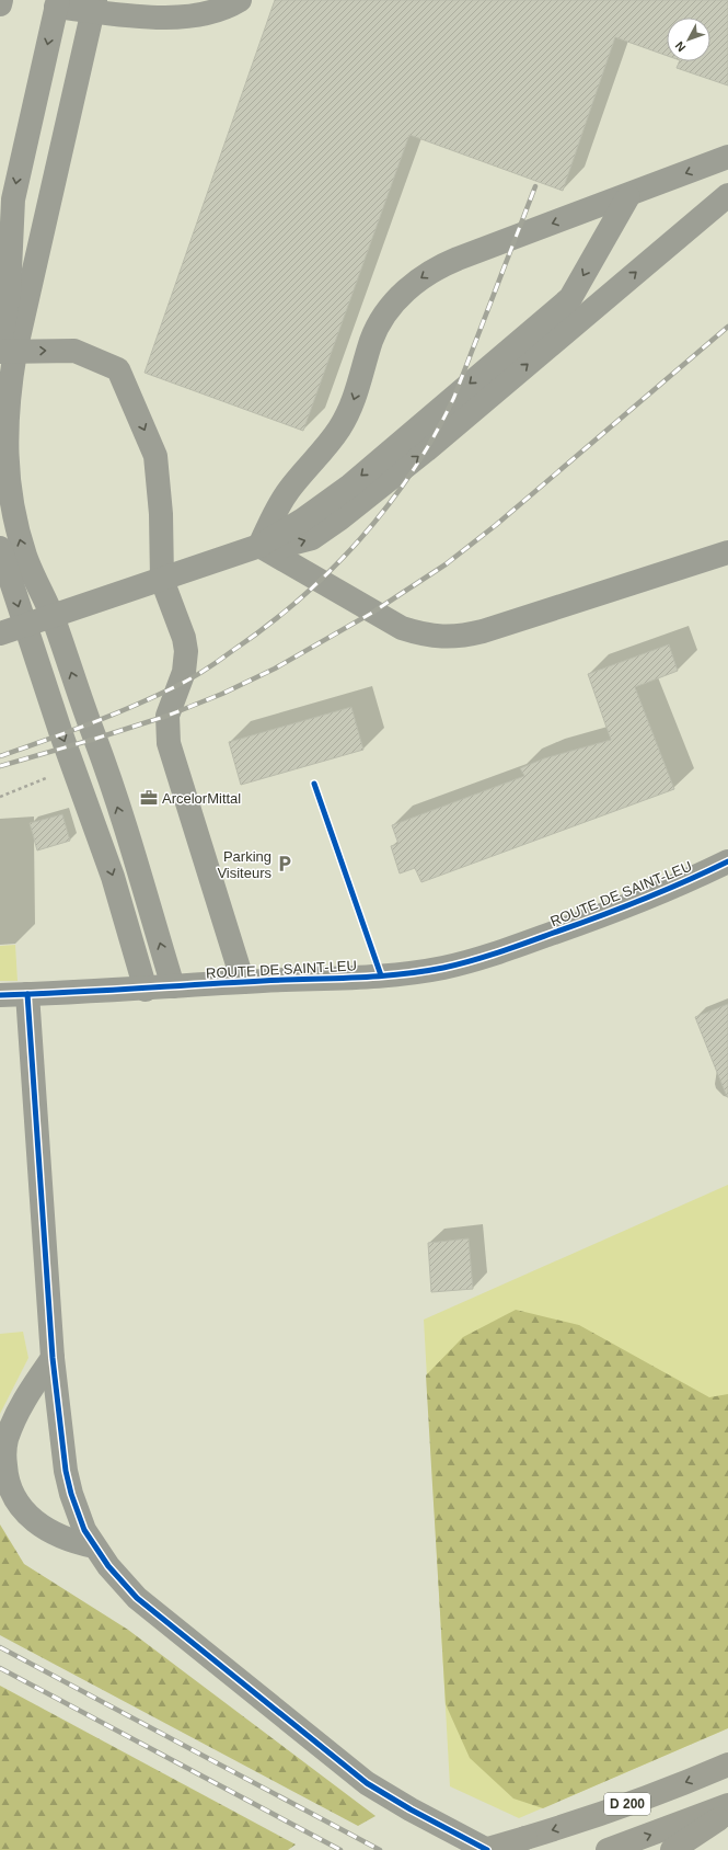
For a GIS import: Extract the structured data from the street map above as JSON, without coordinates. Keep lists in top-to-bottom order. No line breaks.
{"streets":{"main road":["D 200"],"street":["ROUTE DE SAINT-LEU"]},"places":{"office":["ArcelorMittal"],"parking":["Parking Visiteurs"]},"north":"bottom left"}
